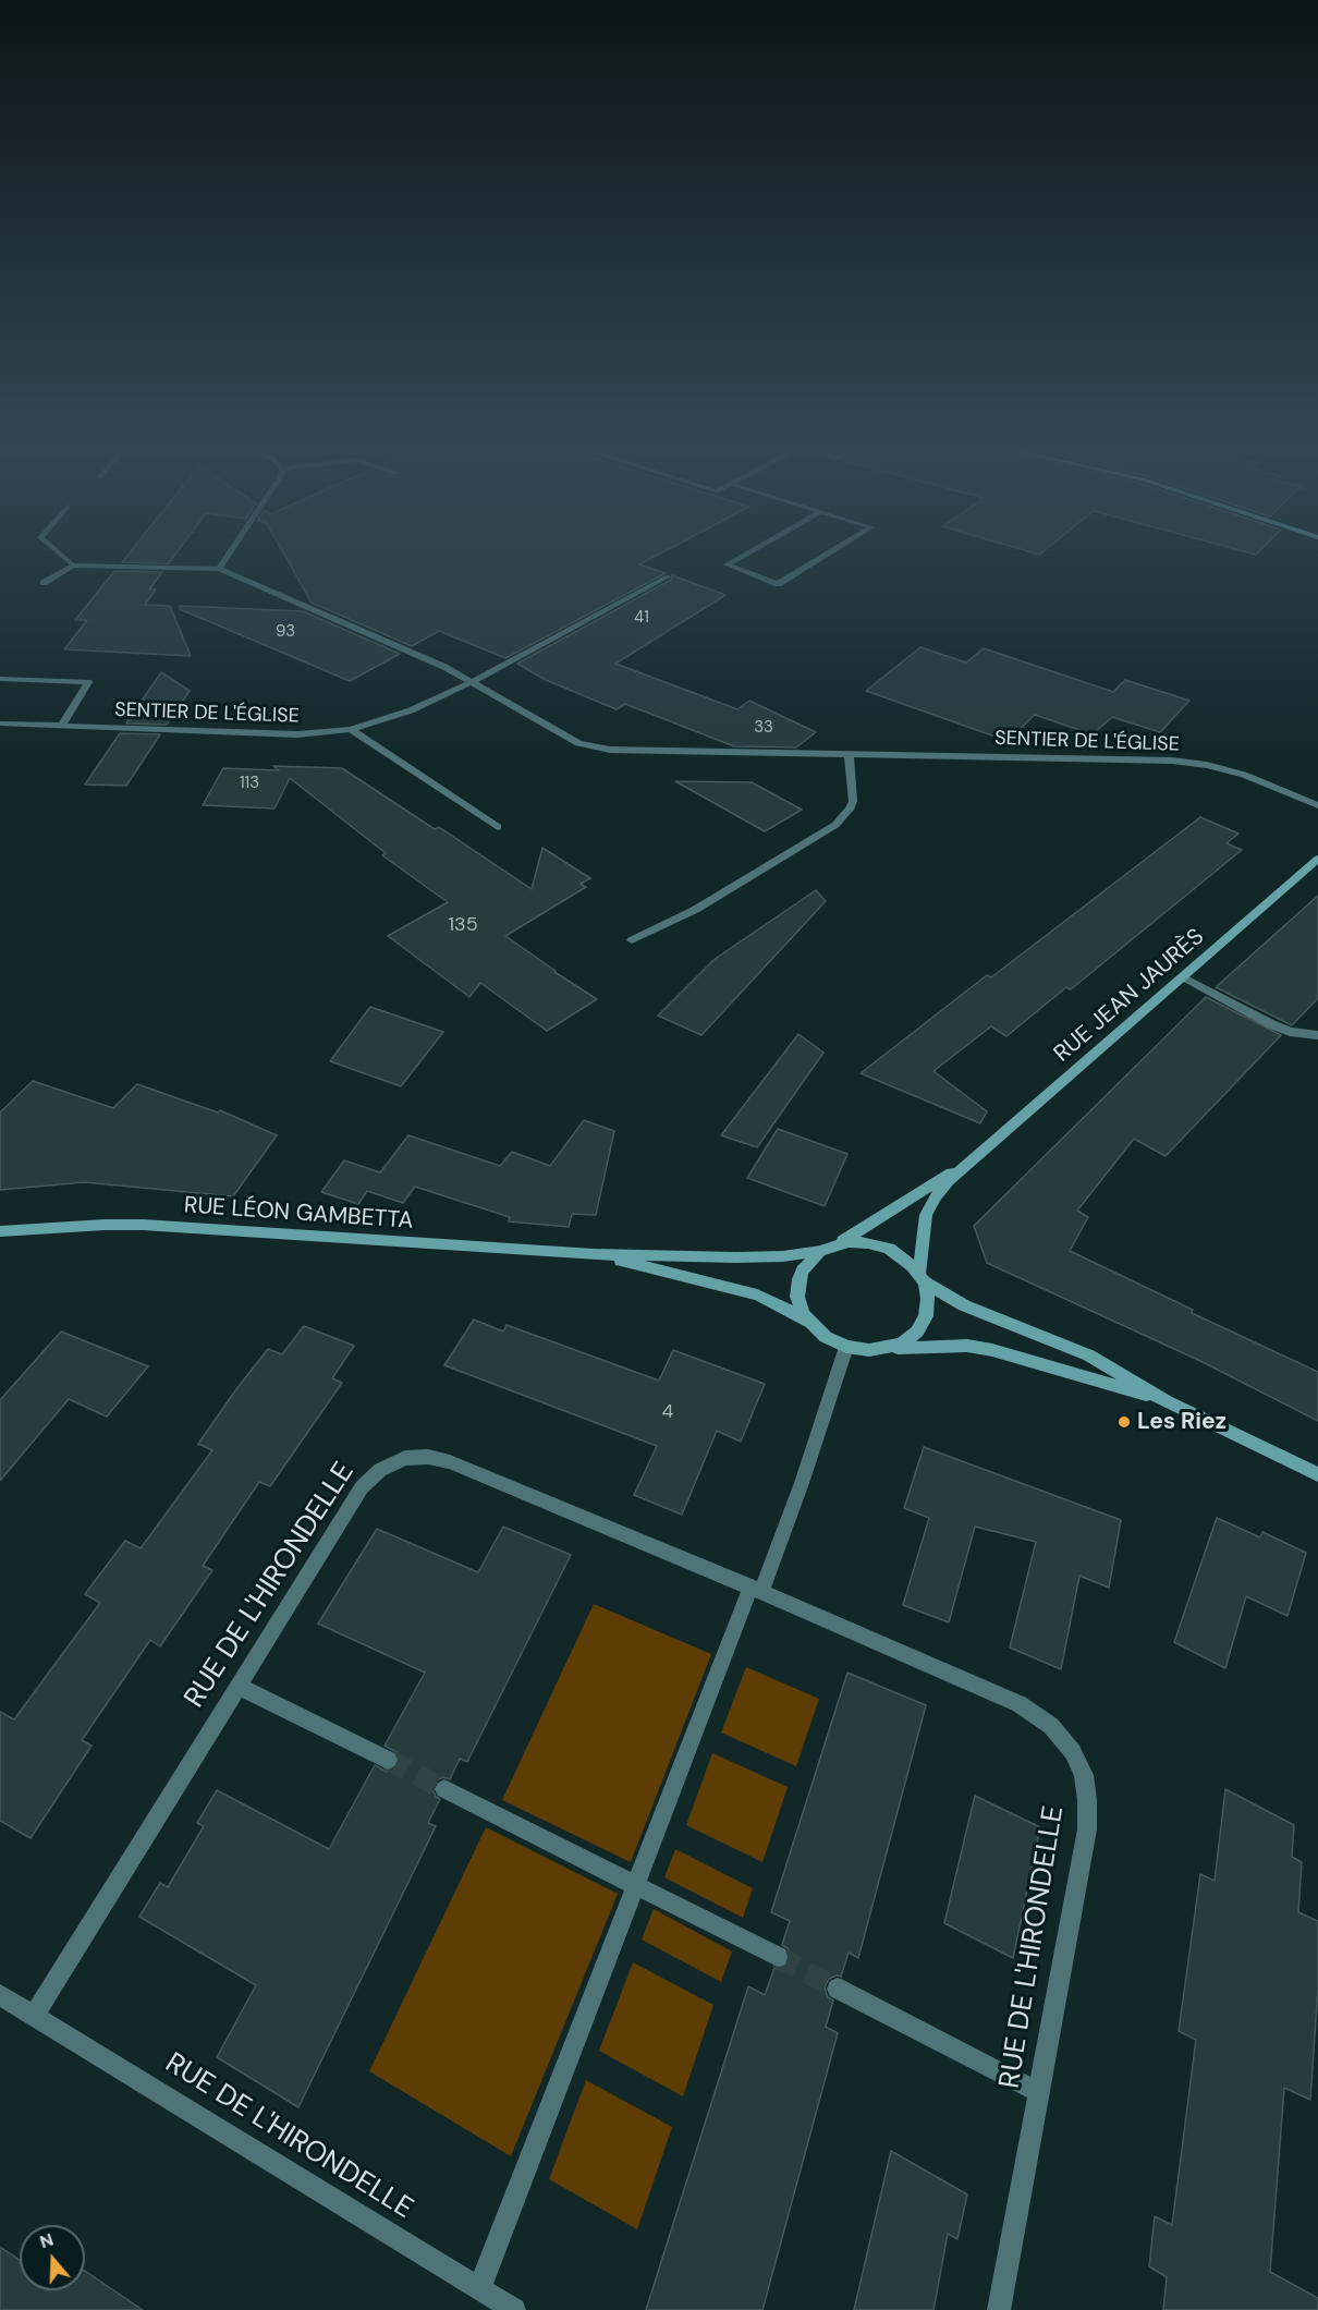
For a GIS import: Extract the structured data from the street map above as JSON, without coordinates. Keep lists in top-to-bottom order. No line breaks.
{"streets":{"street":["SENTIER DE L'ÉGLISE","RUE JEAN JAURÈS","RUE LÉON GAMBETTA","RUE DE L'HIRONDELLE"]},"crossings":[["RUE JEAN JAURÈS","RUE LÉON GAMBETTA"]],"places":["Les Riez"],"house_numbers":["41","93","33","113","135","4"],"north":"top"}
